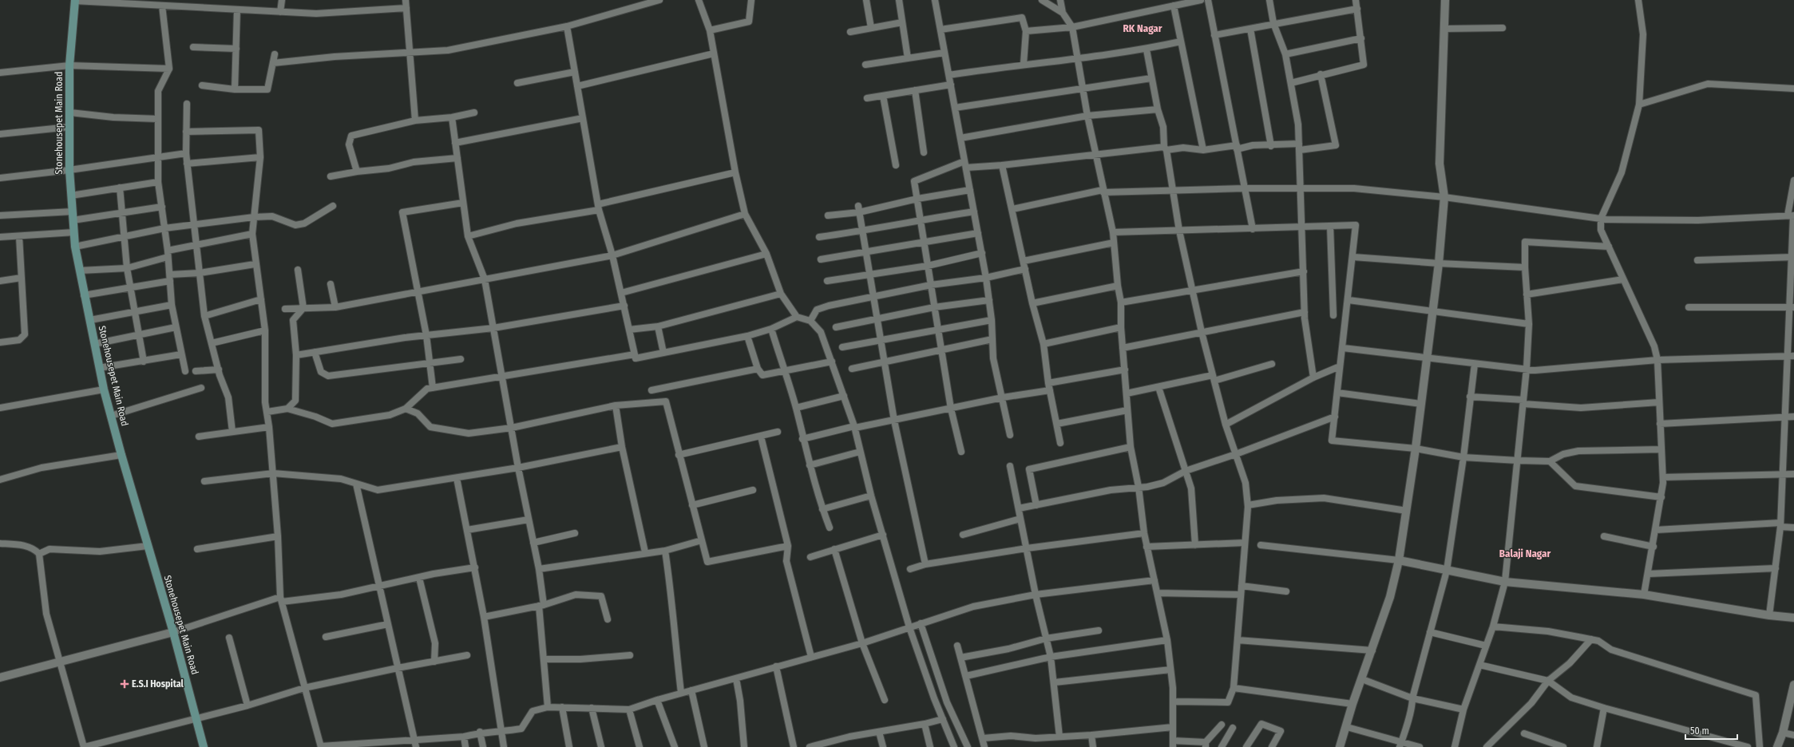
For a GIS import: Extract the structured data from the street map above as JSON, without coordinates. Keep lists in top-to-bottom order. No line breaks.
{"streets":{"main road":["Stonehousepet Main Road"]},"districts":["RK Nagar","Balaji Nagar"],"places":{"health":["E.S.I Hospital"]},"scale_bar":"50 m"}
